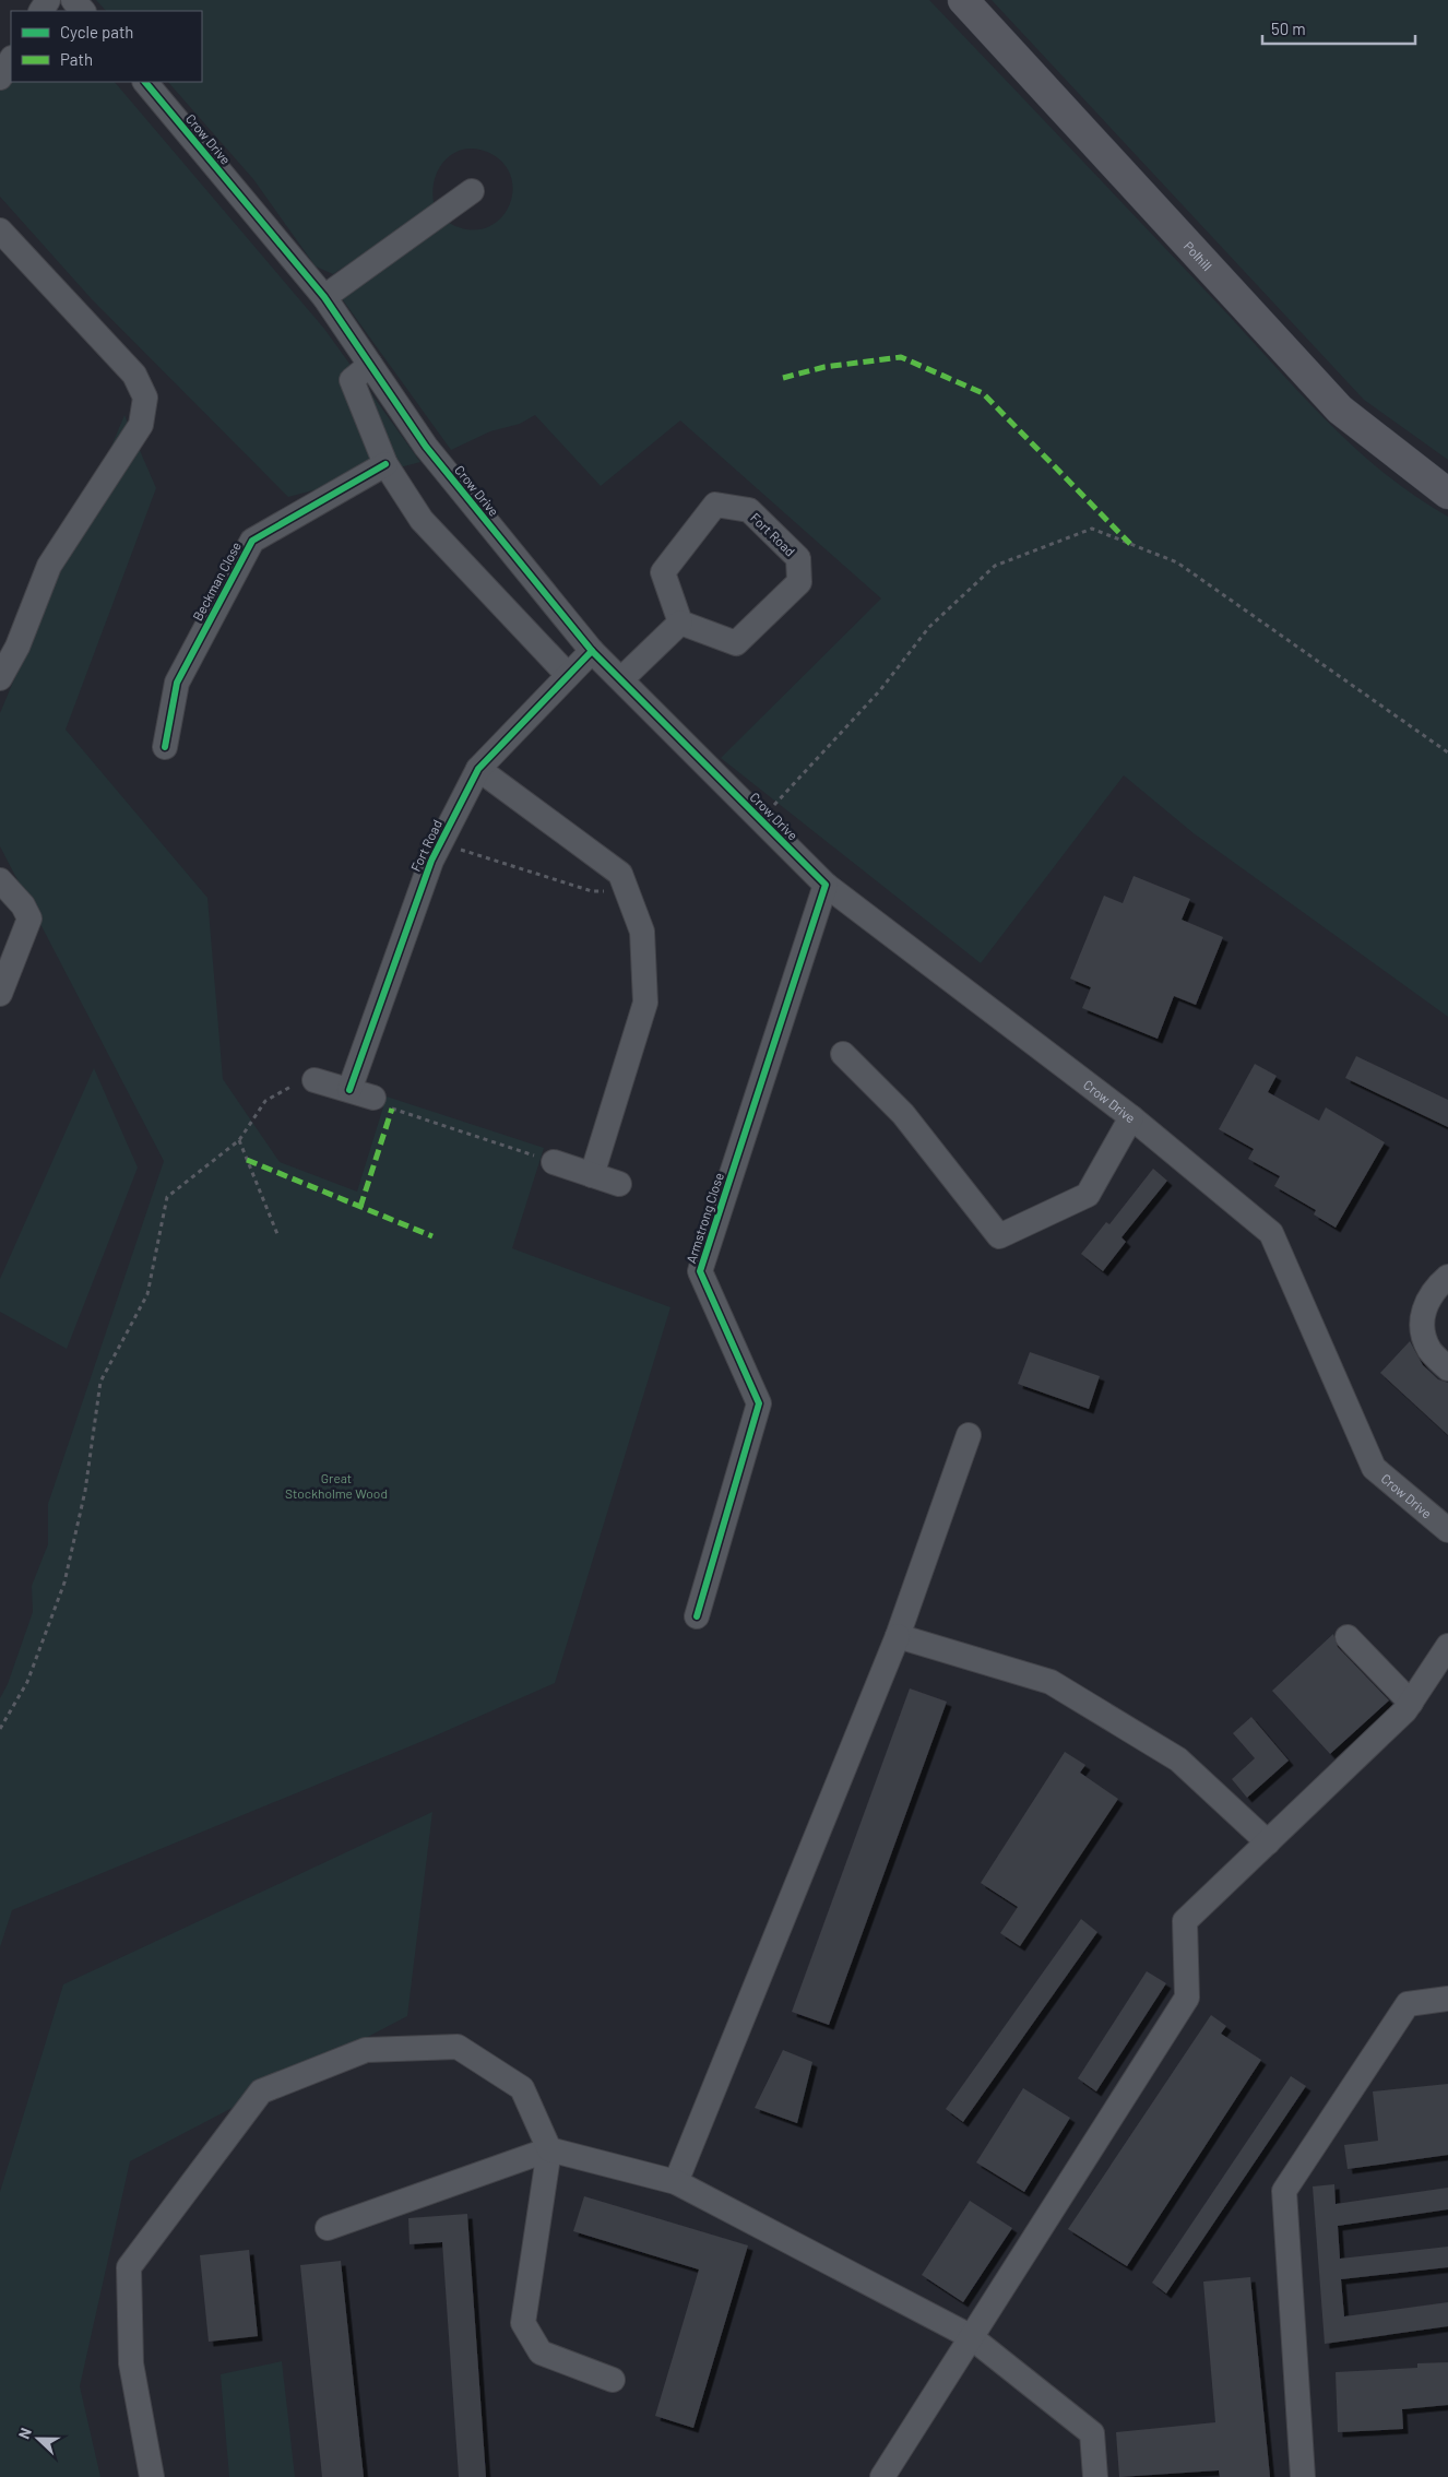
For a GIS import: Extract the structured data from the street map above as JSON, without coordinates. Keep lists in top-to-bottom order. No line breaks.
{"streets":{"main road":["Polhill"],"street":["Crow Drive","Fort Road","Beckman Close","Armstrong Close"]},"crossings":[["Crow Drive","Fort Road"],["Crow Drive","Armstrong Close"]],"parks":["Great Stockholme Wood"],"legend":["Cycle path","Path"],"scale_bar":"50 m","north":"left"}
